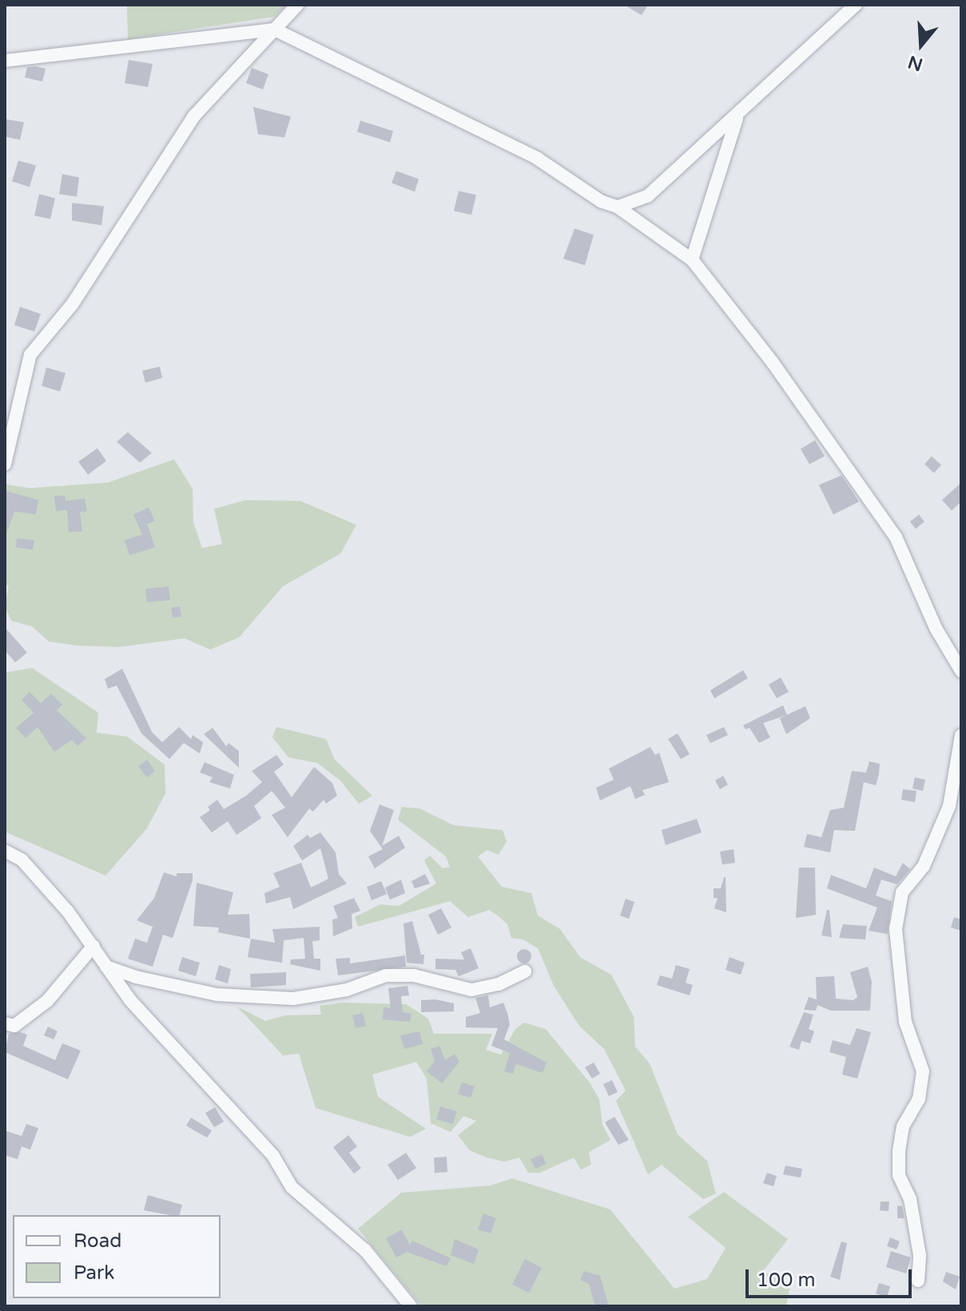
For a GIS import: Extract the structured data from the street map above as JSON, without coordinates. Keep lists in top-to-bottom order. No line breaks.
{"legend":["Road","Park"],"scale_bar":"100 m","north":"bottom"}
